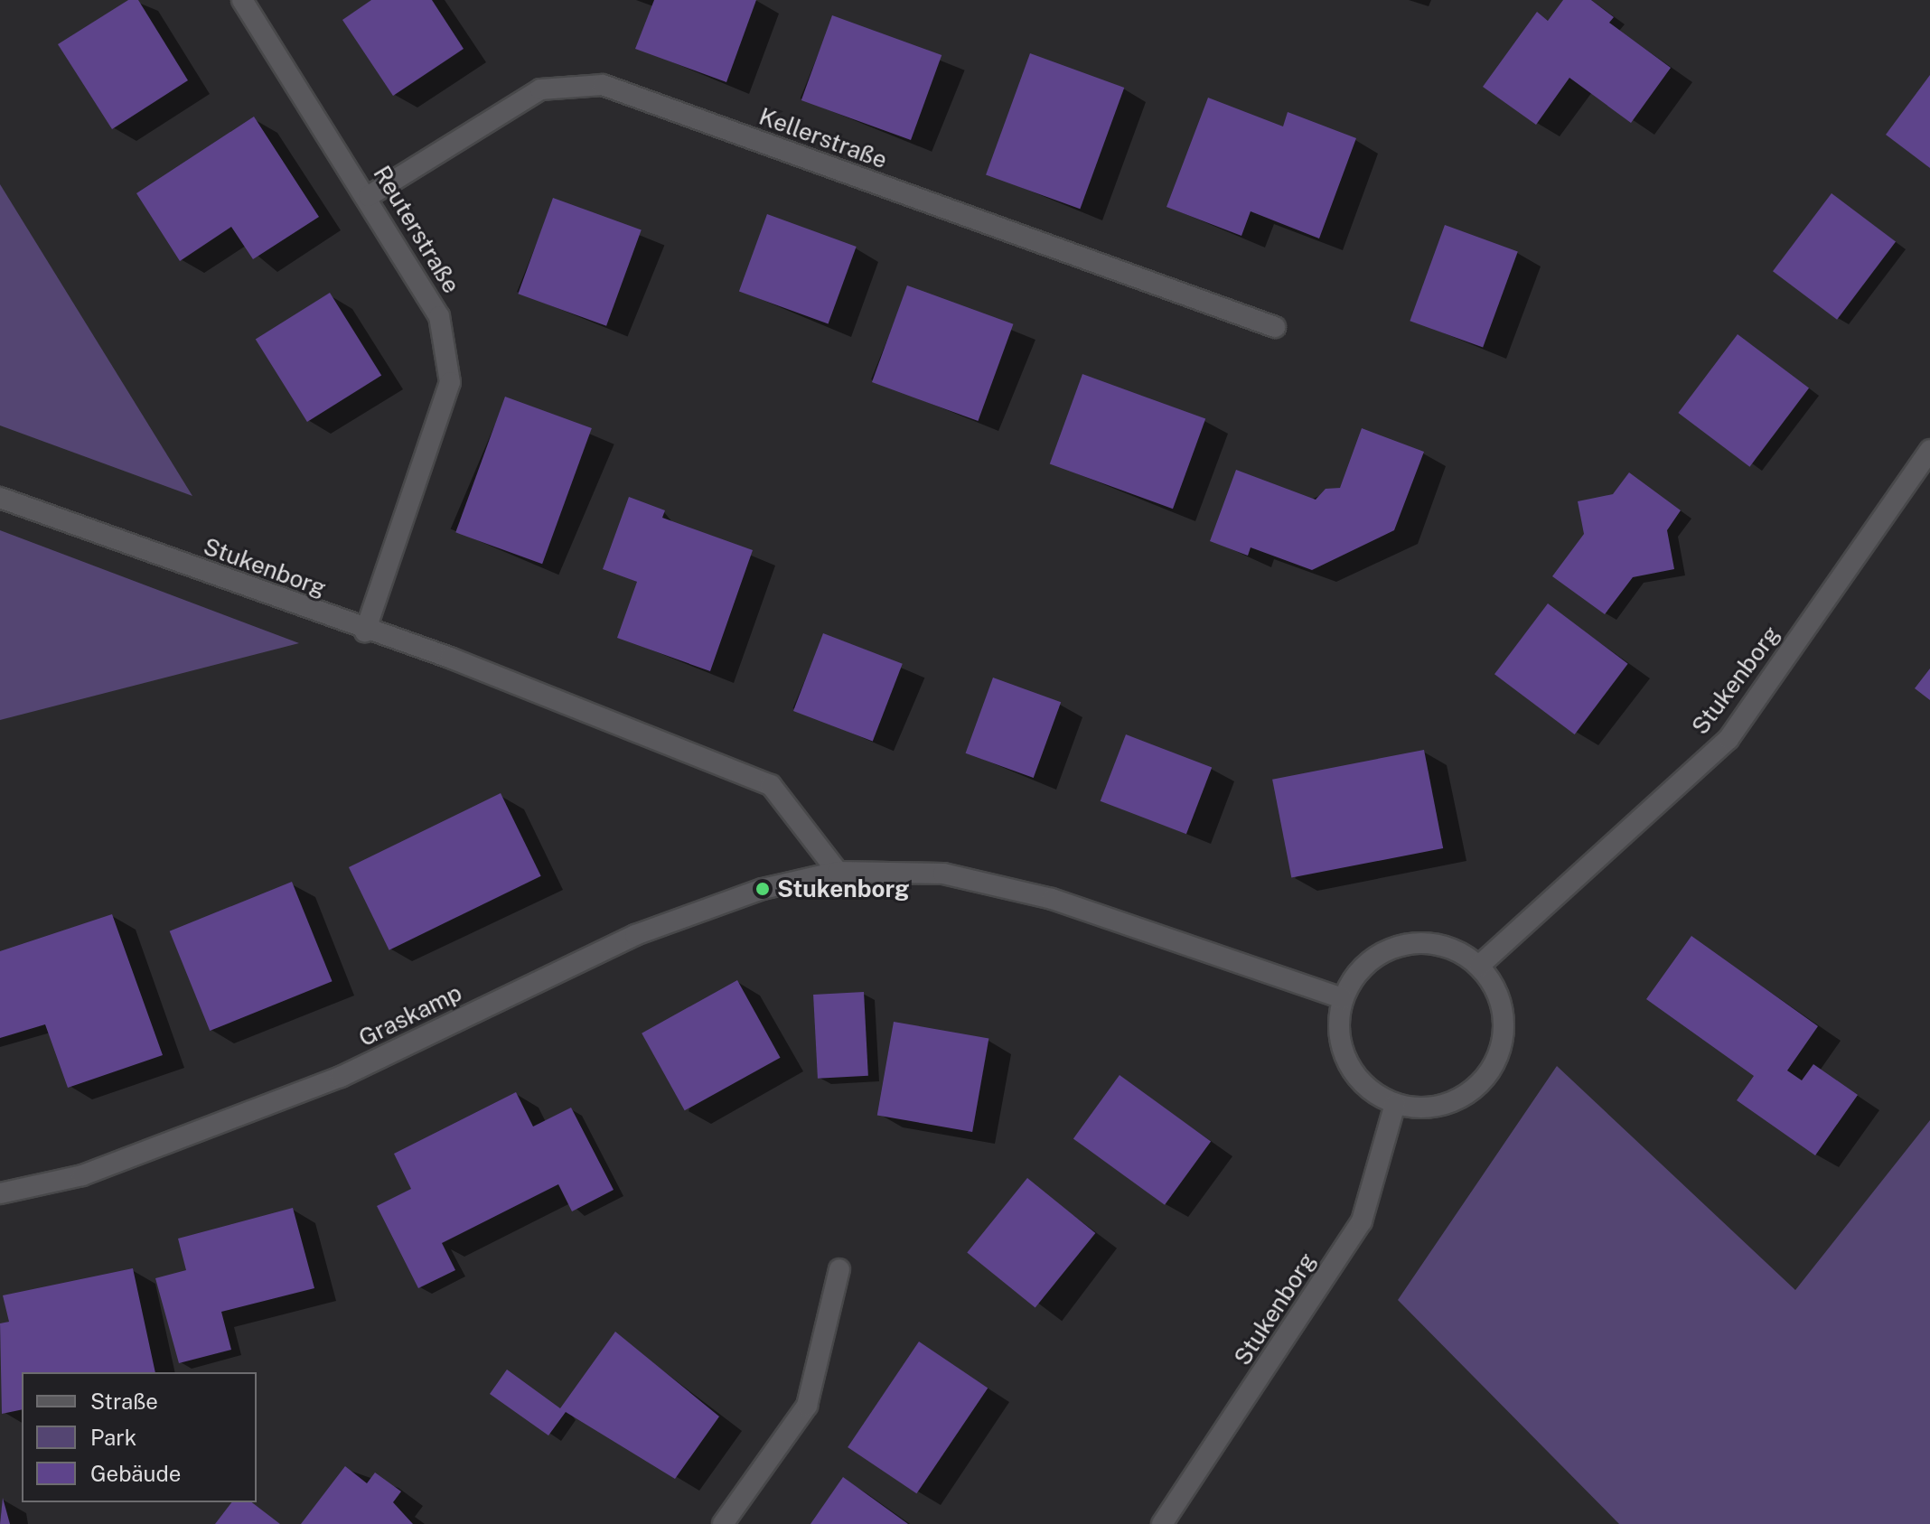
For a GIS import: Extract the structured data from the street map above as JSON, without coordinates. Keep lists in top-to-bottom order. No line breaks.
{"streets":{"street":["Kellerstraße","Reuterstraße","Stukenborg","Graskamp"]},"crossings":[["Kellerstraße","Reuterstraße"],["Reuterstraße","Stukenborg"],["Stukenborg","Graskamp"]],"places":["Stukenborg"],"legend":["Straße","Park","Gebäude"]}
